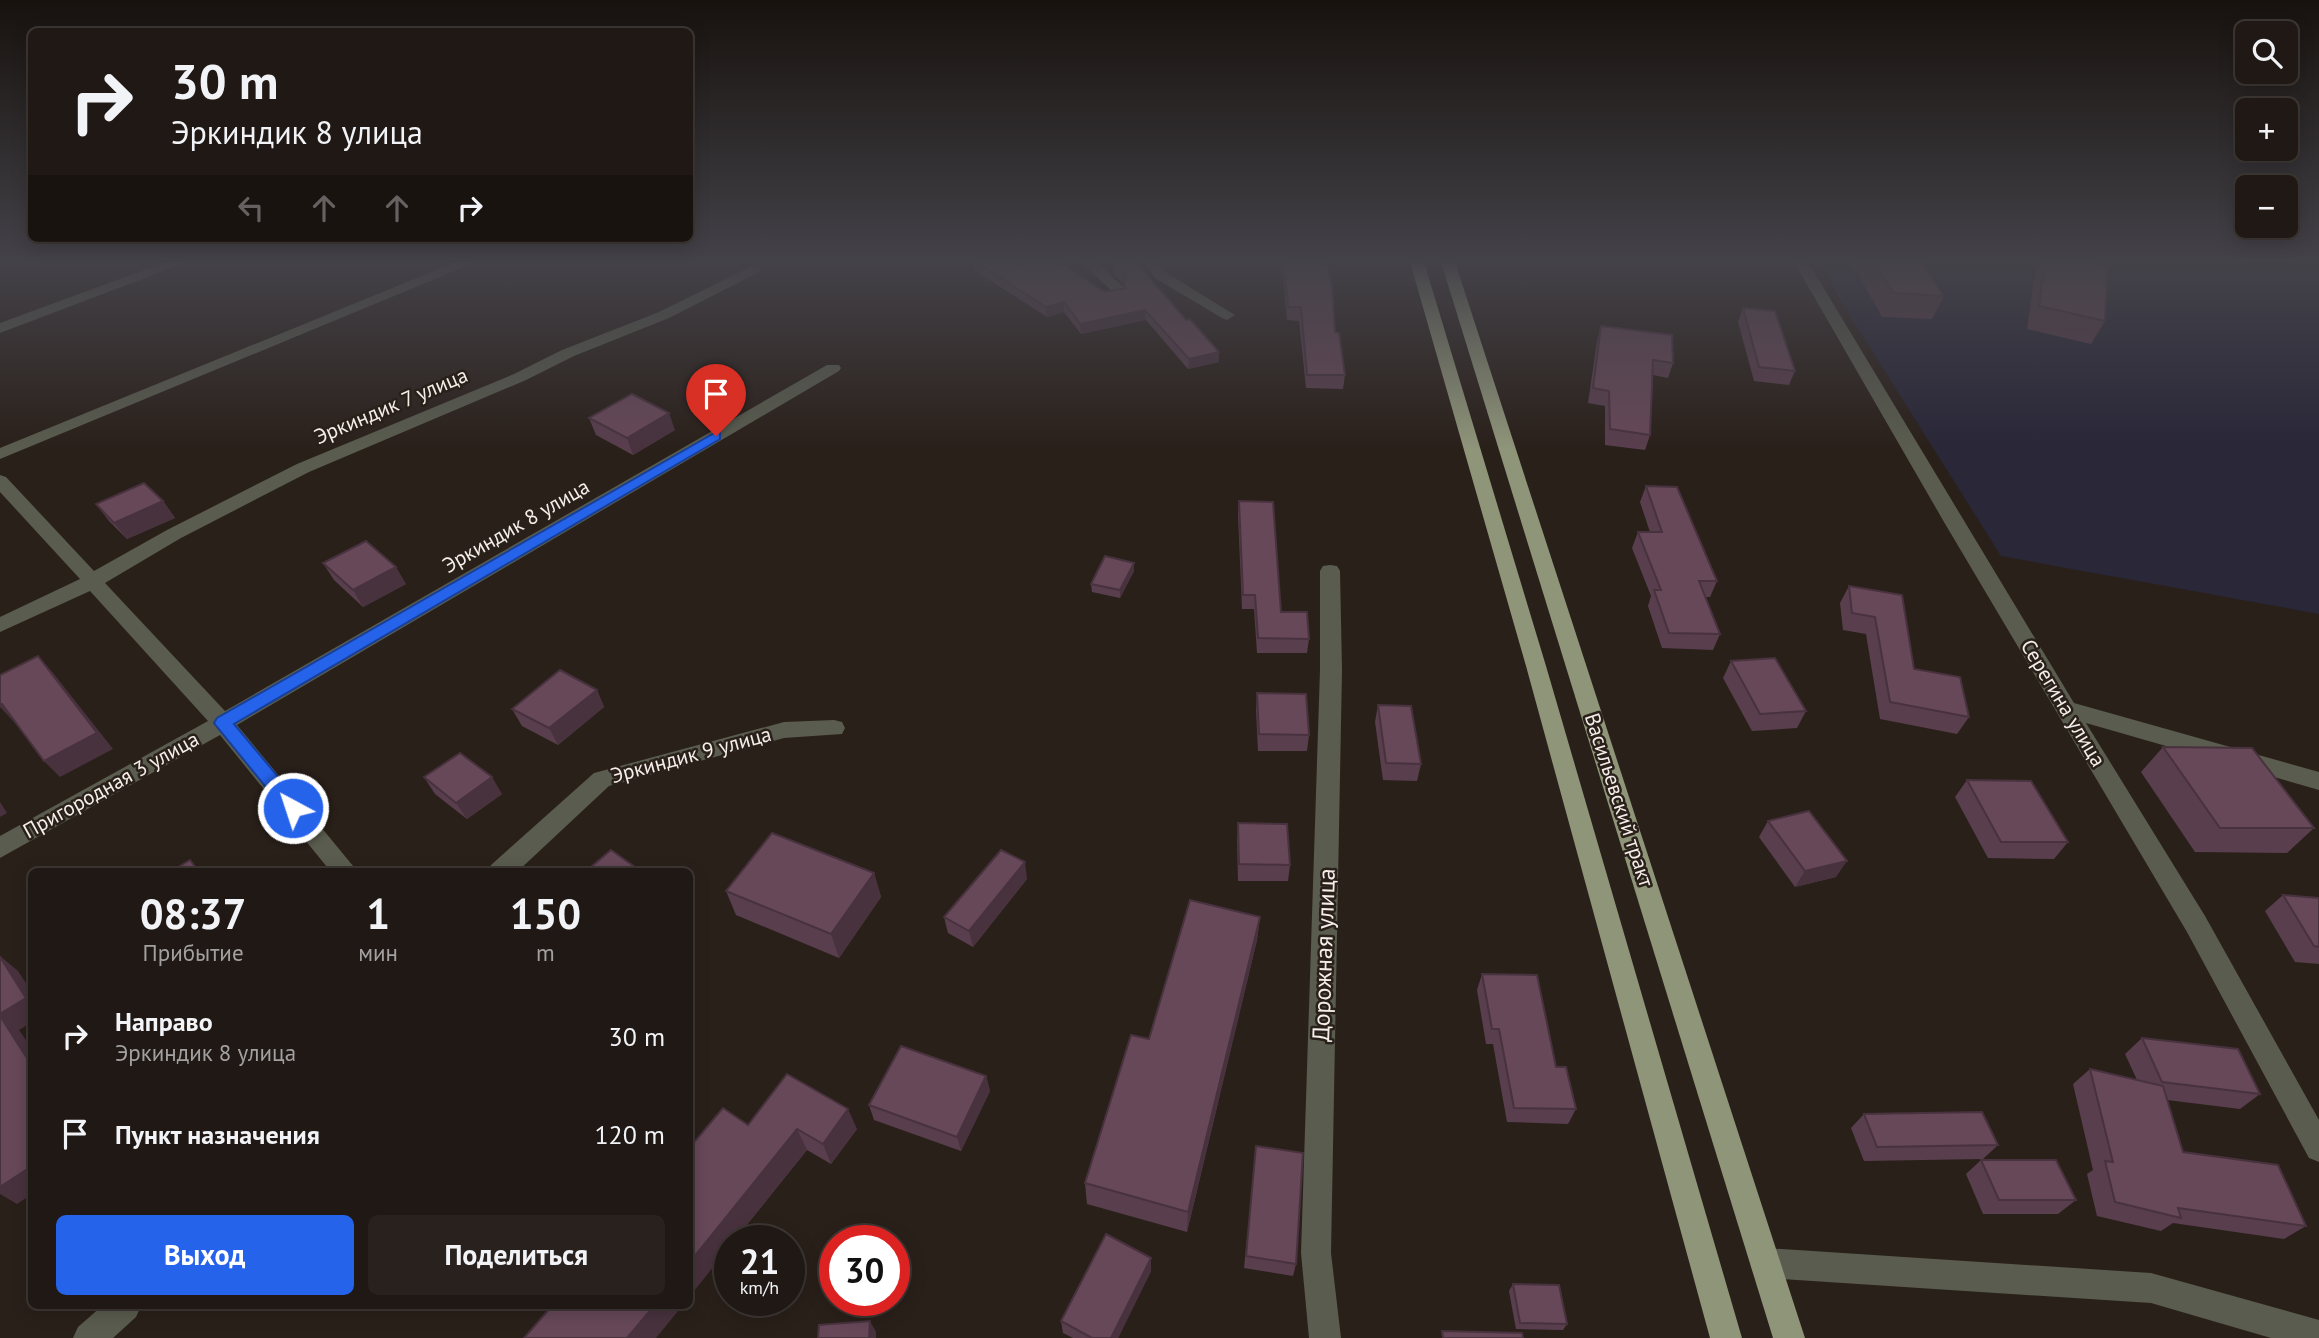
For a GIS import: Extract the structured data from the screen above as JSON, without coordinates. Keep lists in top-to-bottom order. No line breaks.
{"streets":{"main road":["Васильевский тракт"],"street":["Эркиндик 7 улица","Эркиндик 8 улица","Серегина улица","Эркиндик 9 улица","Пригородная 3 улица","Дорожная улица"]},"crossings":[["Эркиндик 8 улица","Пригородная 3 улица"]],"page":{"map_buttons":["+","−"],"turn":["30 m","Эркиндик 8 улица"],"eta":["08:37","Прибытие","1","мин","150","m"],"list":[{"name":"Направо","note":"Эркиндик 8 улица","value":"30 m"},{"name":"Пункт назначения","value":"120 m"}],"buttons":["Выход","Поделиться"],"speed":"21 km/h","limit":"30"}}
